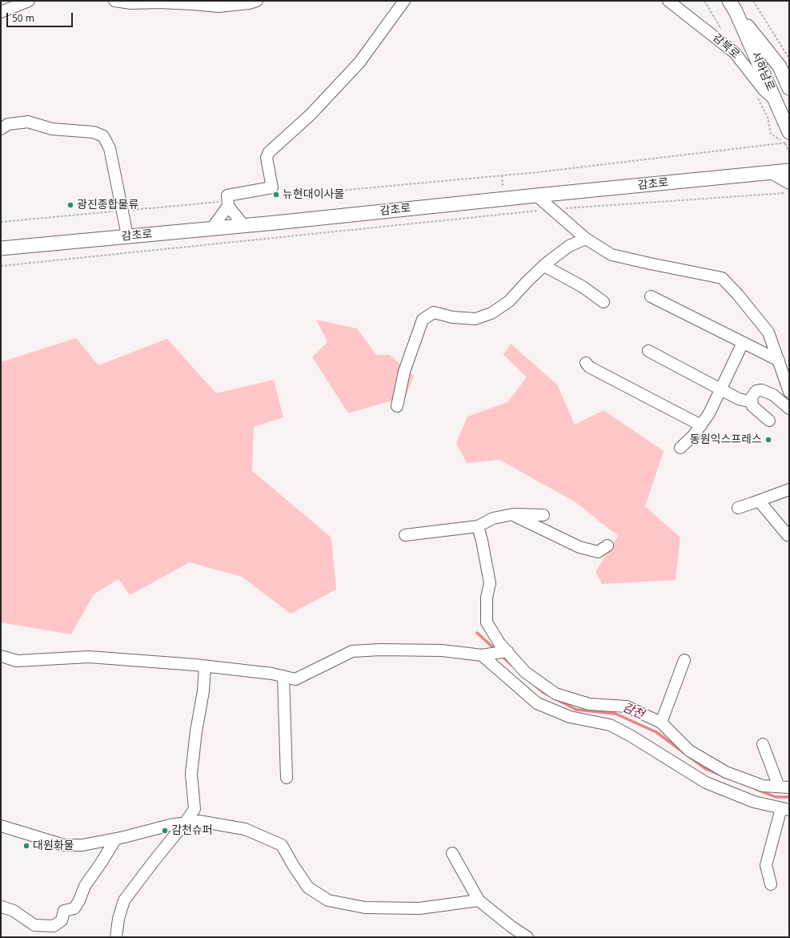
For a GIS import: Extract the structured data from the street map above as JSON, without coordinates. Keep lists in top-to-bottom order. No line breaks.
{"streets":{"main road":["서하남로","감초로"],"street":["감북로"]},"crossings":[["감북로","서하남로"]],"water":["감천"],"places":["뉴현대이사몰","광진종합물류","동원익스프레스","감천슈퍼","대원화물"],"scale_bar":"50 m"}
